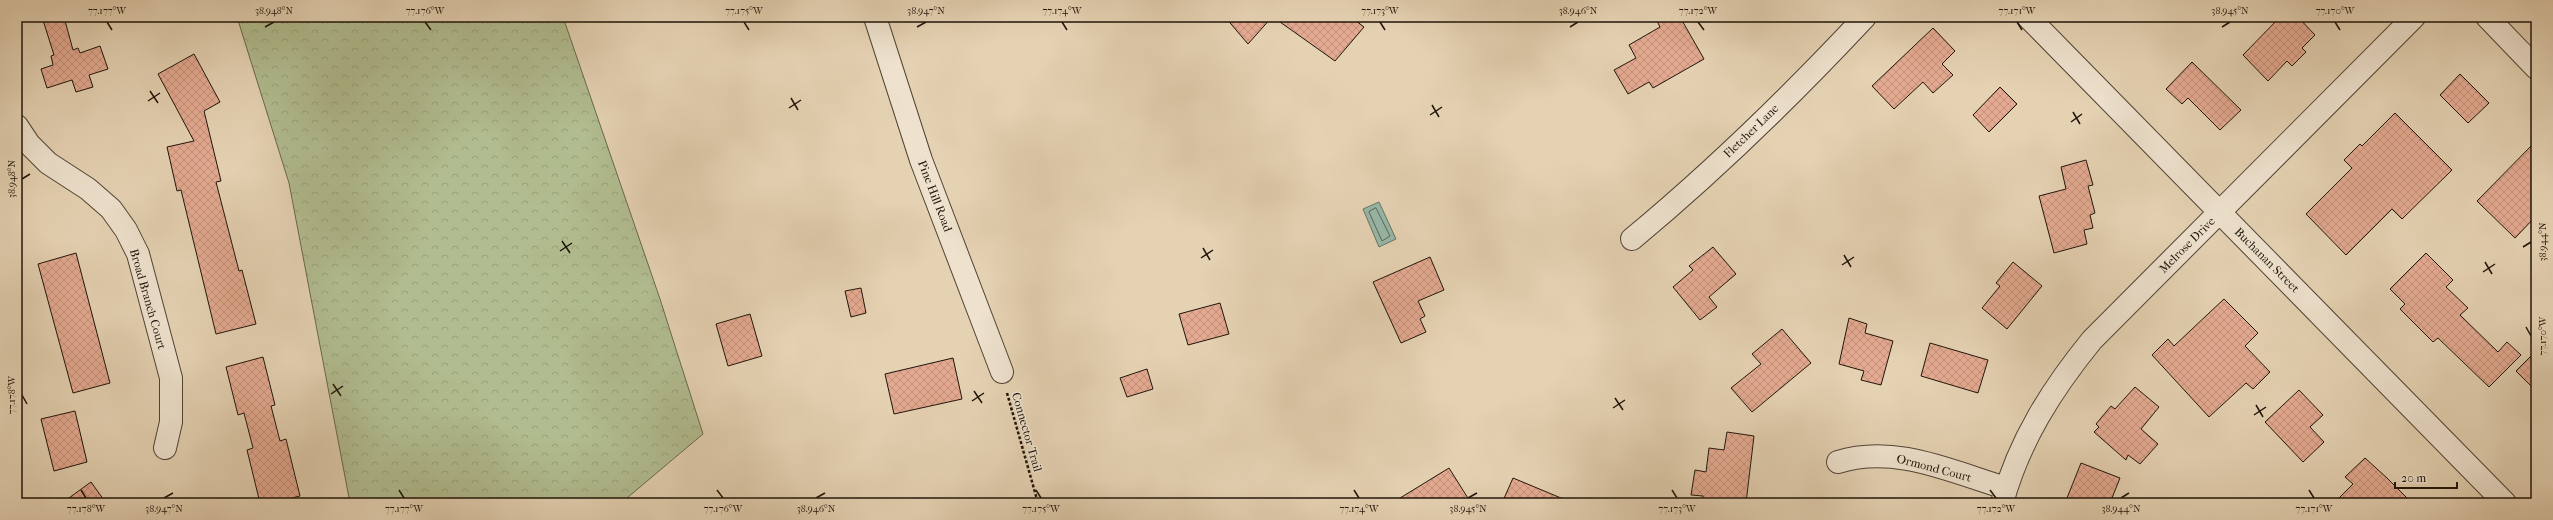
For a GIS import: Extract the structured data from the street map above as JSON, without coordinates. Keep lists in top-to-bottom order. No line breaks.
{"streets":{"street":["Fletcher Lane","Pine Hill Road","Melrose Drive","Buchanan Street","Broad Branch Court","Ormond Court"],"path":["Connector Trail"]},"crossings":[["Pine Hill Road","Connector Trail"],["Melrose Drive","Buchanan Street"],["Melrose Drive","Ormond Court"]],"scale_bar":"20 m","coordinates":["77.177°W","38.948°N","77.176°W","77.175°W","38.947°N","77.174°W","77.173°W","38.946°N","77.172°W","77.171°W","38.945°N","77.170°W","38.944°N","77.178°W"]}
